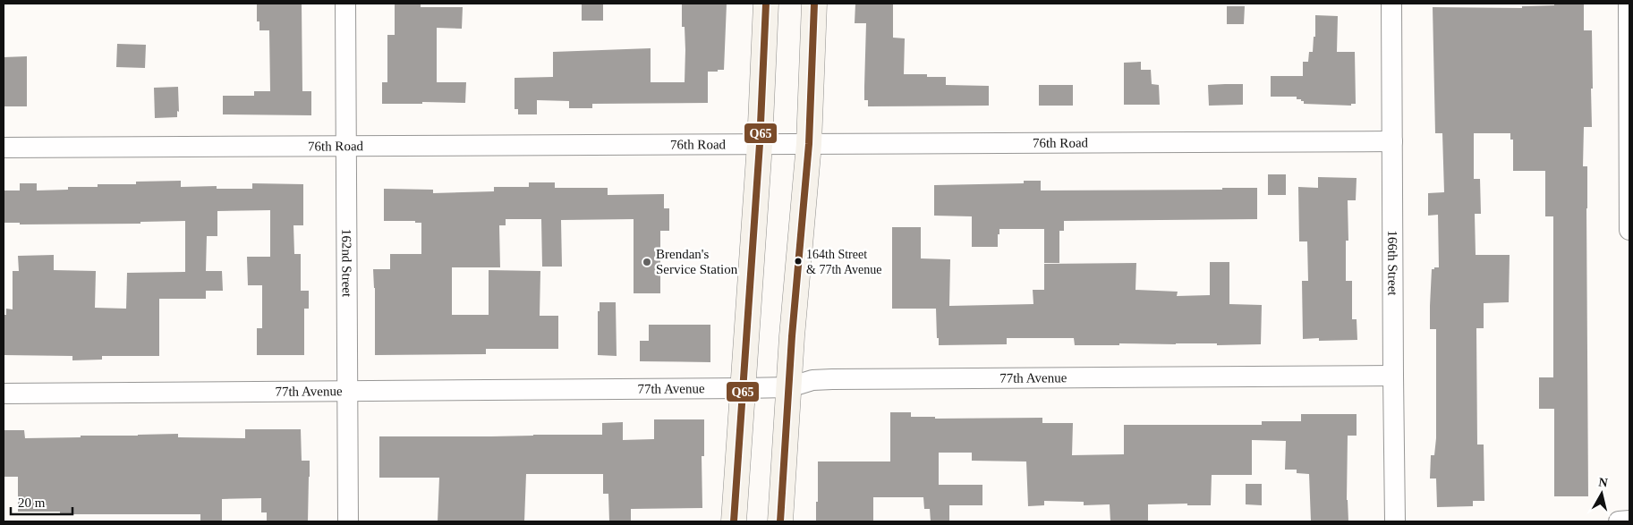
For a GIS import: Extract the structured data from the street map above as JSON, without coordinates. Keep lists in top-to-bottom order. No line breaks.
{"streets":{"street":["76th Road","162nd Street","166th Street","77th Avenue"]},"crossings":[["76th Road","162nd Street"],["76th Road","166th Street"],["162nd Street","77th Avenue"],["166th Street","77th Avenue"]],"places":["164th Street & 77th Avenue","Brendan's Service Station"],"lines":["transit line Q65"],"scale_bar":"20 m","north":"top"}
